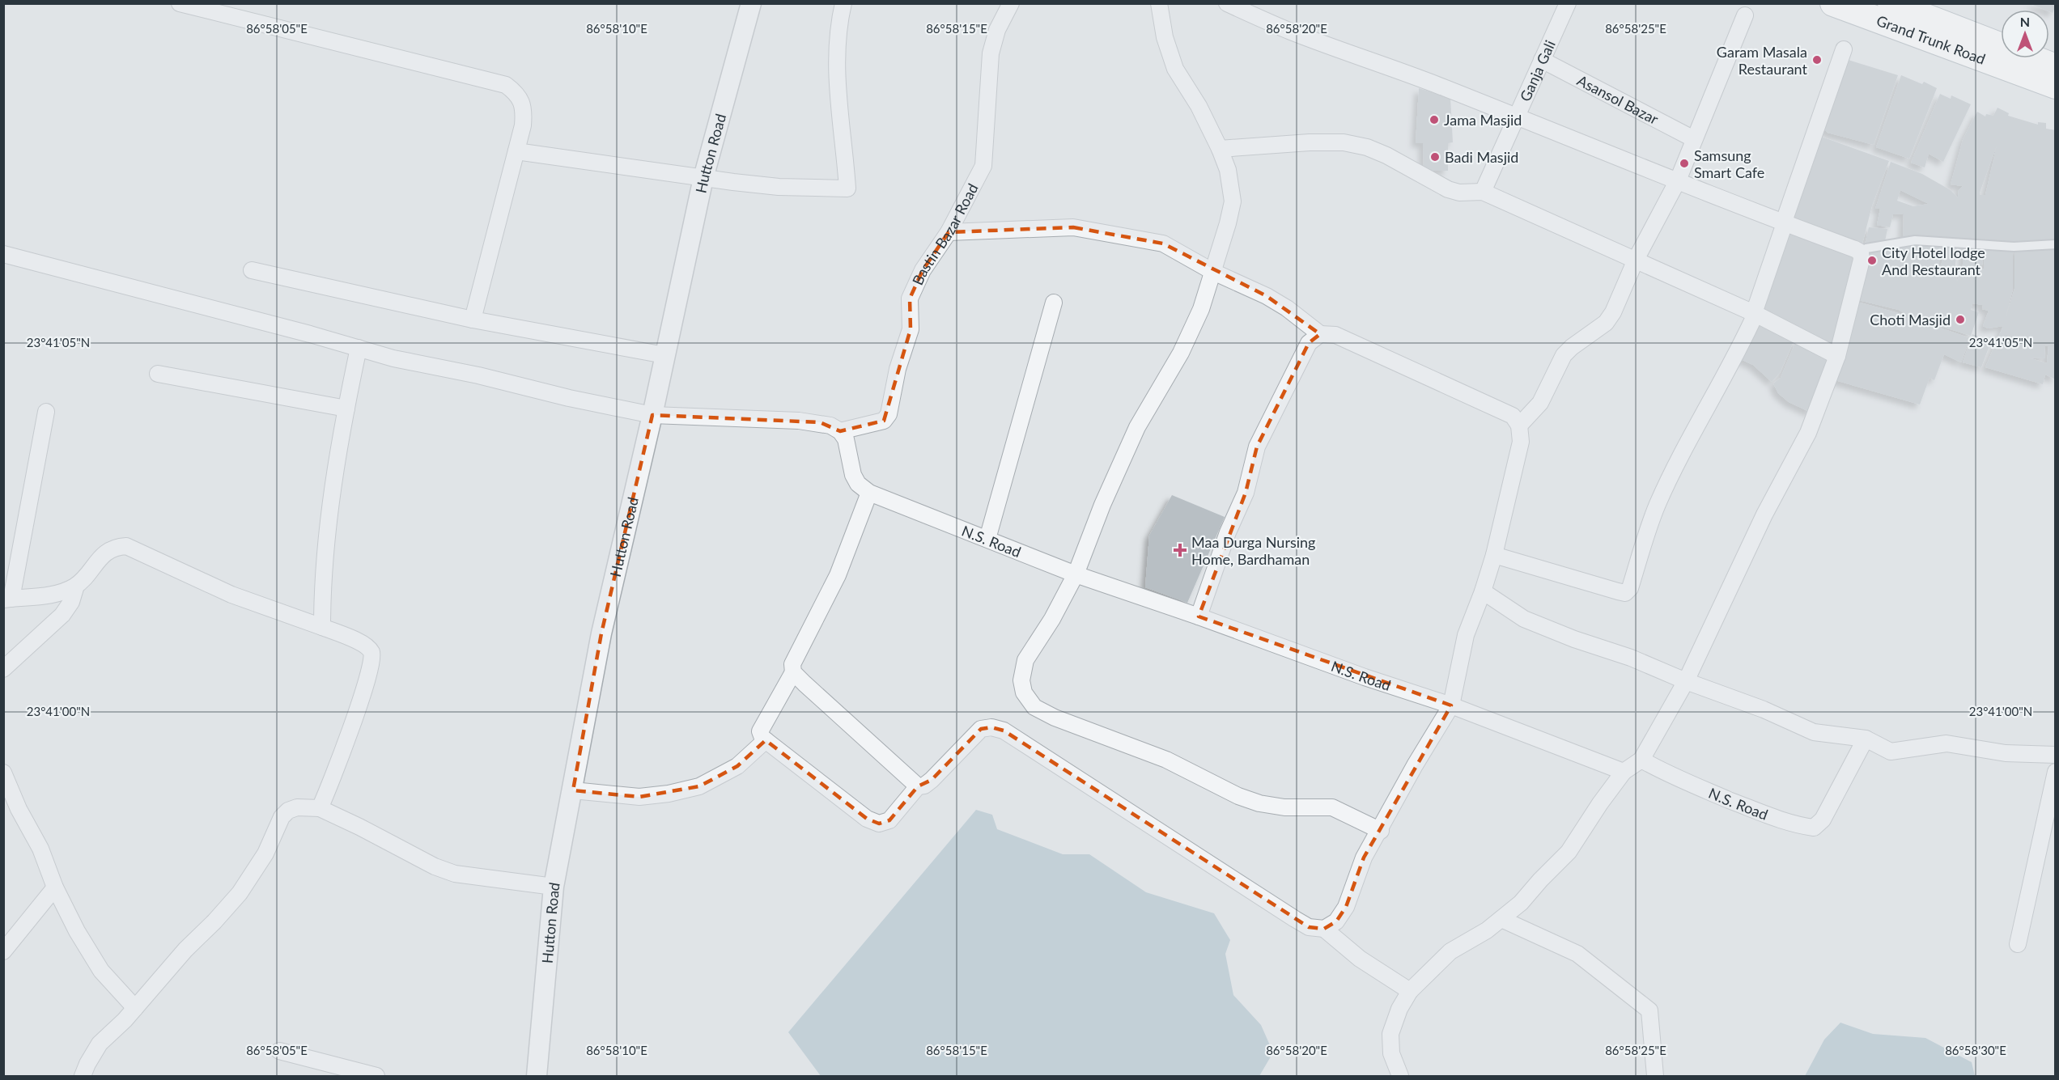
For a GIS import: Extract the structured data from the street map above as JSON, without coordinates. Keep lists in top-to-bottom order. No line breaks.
{"streets":{"main road":["Grand Trunk Road"],"street":["Ganja Gali","Asansol Bazar","Hutton Road","Bastin Bazar Road","N.S. Road"]},"crossings":[["Ganja Gali","Asansol Bazar"],["Bastin Bazar Road","N.S. Road"]],"places":{"other":["Garam Masala Restaurant","Jama Masjid","Badi Masjid","Samsung Smart Cafe","City Hotel lodge And Restaurant","Choti Masjid"],"health":["Maa Durga Nursing Home, Bardhaman"]},"north":"top","coordinates":["86°58'05\"E","86°58'10\"E","86°58'15\"E","86°58'20\"E","86°58'25\"E","23°41'05\"N","23°41'00\"N","86°58'30\"E"]}
